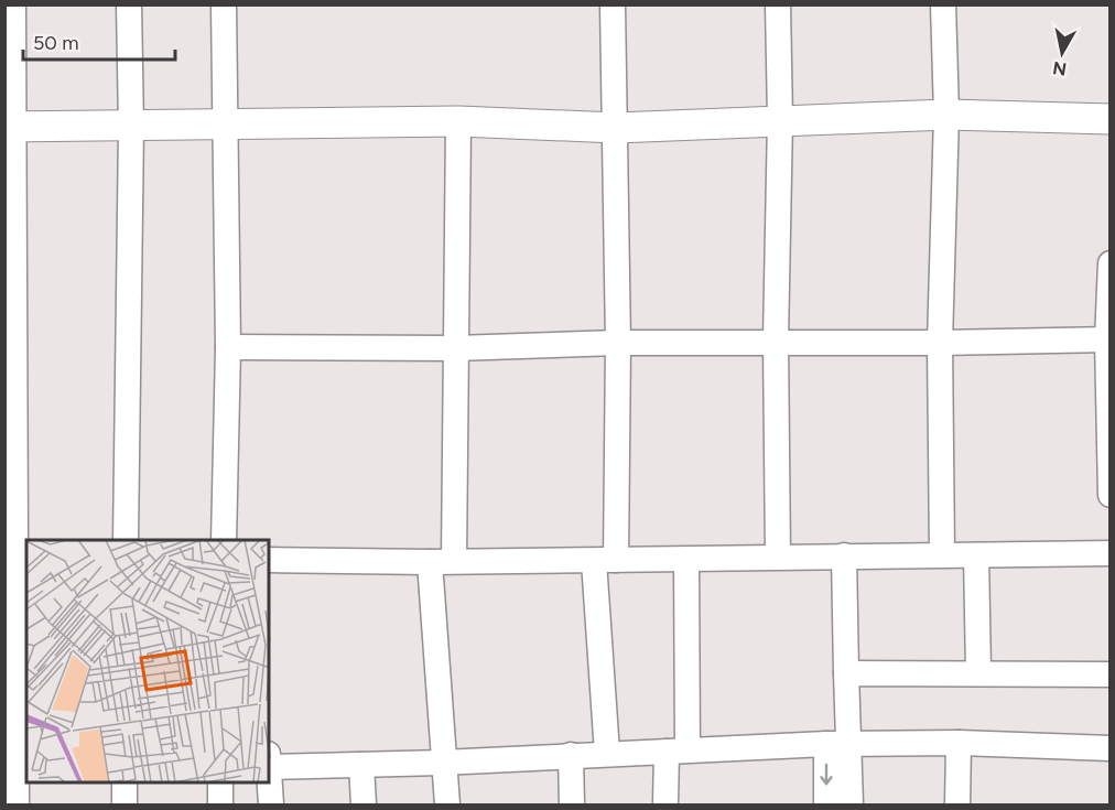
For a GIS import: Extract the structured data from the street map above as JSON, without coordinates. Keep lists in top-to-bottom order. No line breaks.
{"scale_bar":"50 m","north":"bottom"}
